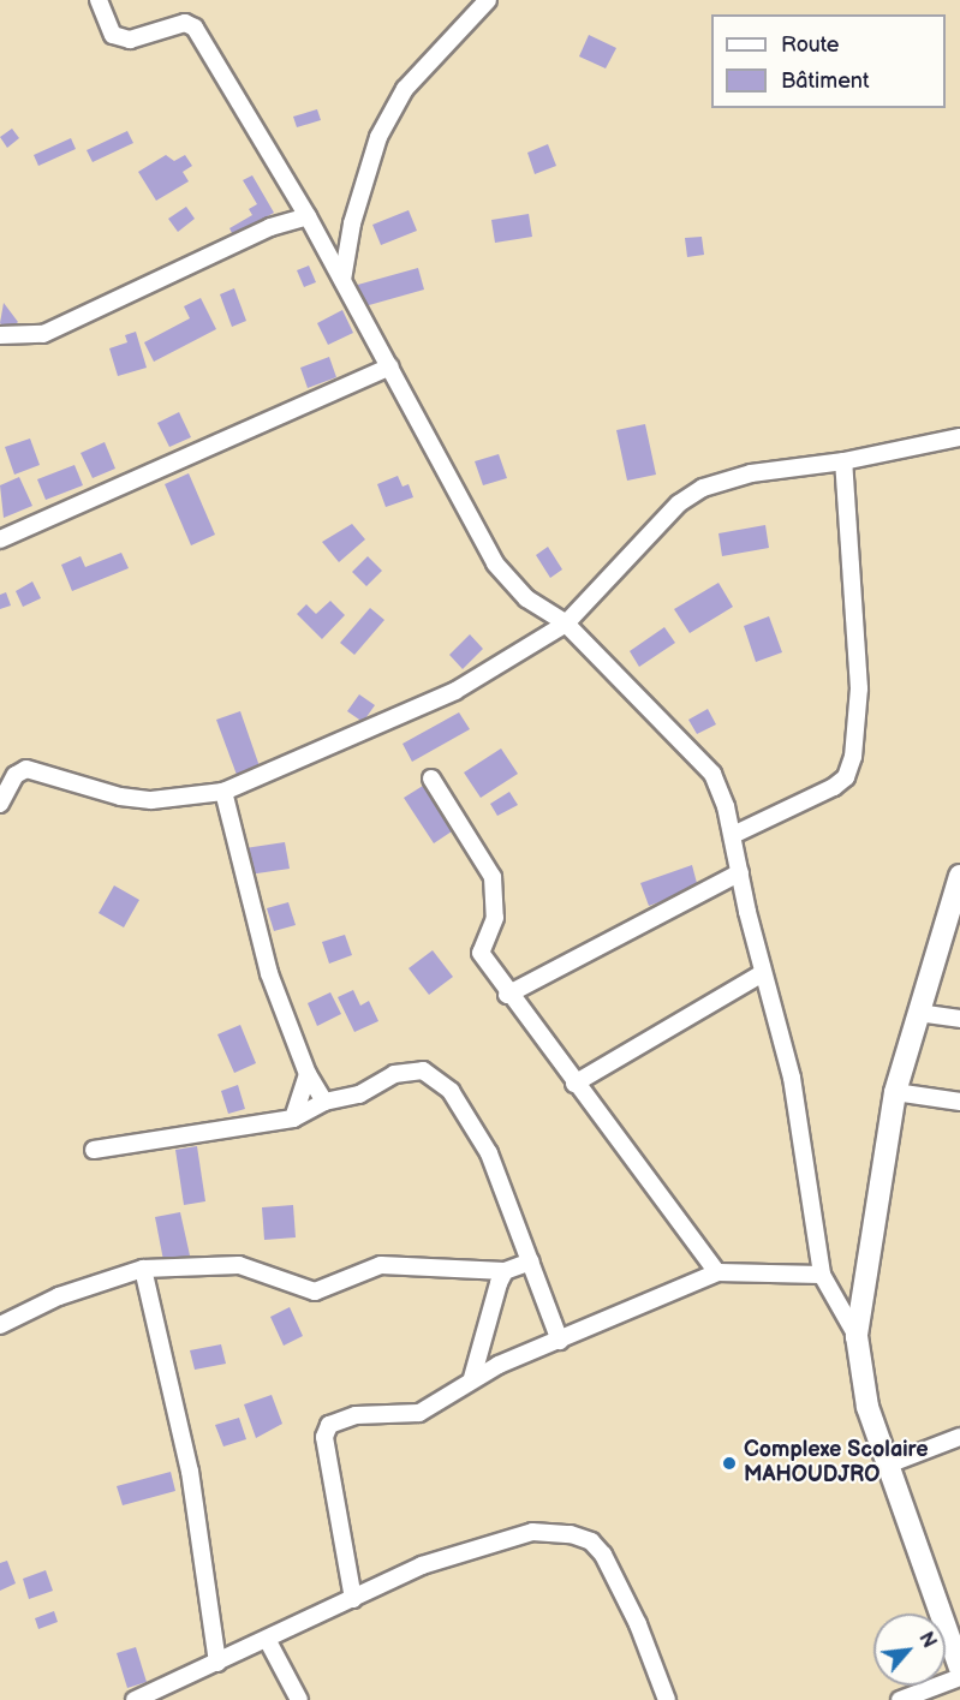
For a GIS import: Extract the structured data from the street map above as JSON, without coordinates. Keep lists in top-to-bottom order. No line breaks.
{"places":["Complexe Scolaire MAHOUDJRO"],"legend":["Route","Bâtiment"],"north":"top right"}
